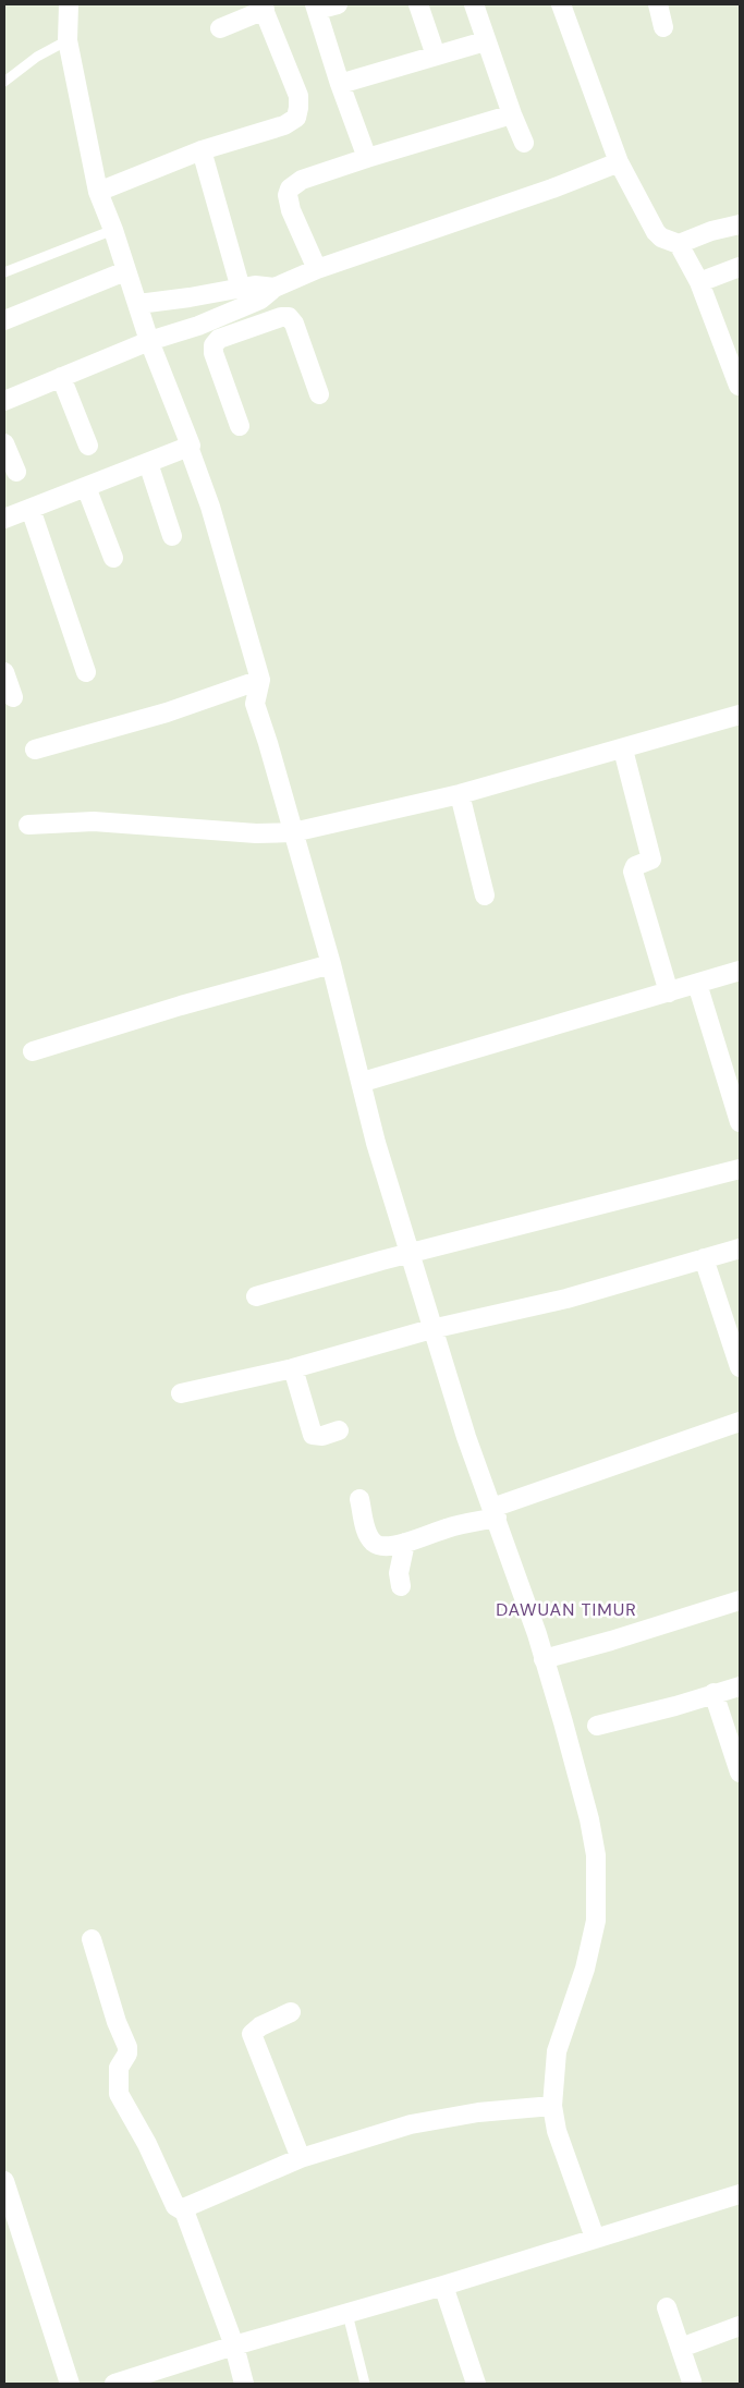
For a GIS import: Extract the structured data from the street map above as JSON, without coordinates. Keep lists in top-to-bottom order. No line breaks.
{"districts":["DAWUAN TIMUR"]}
